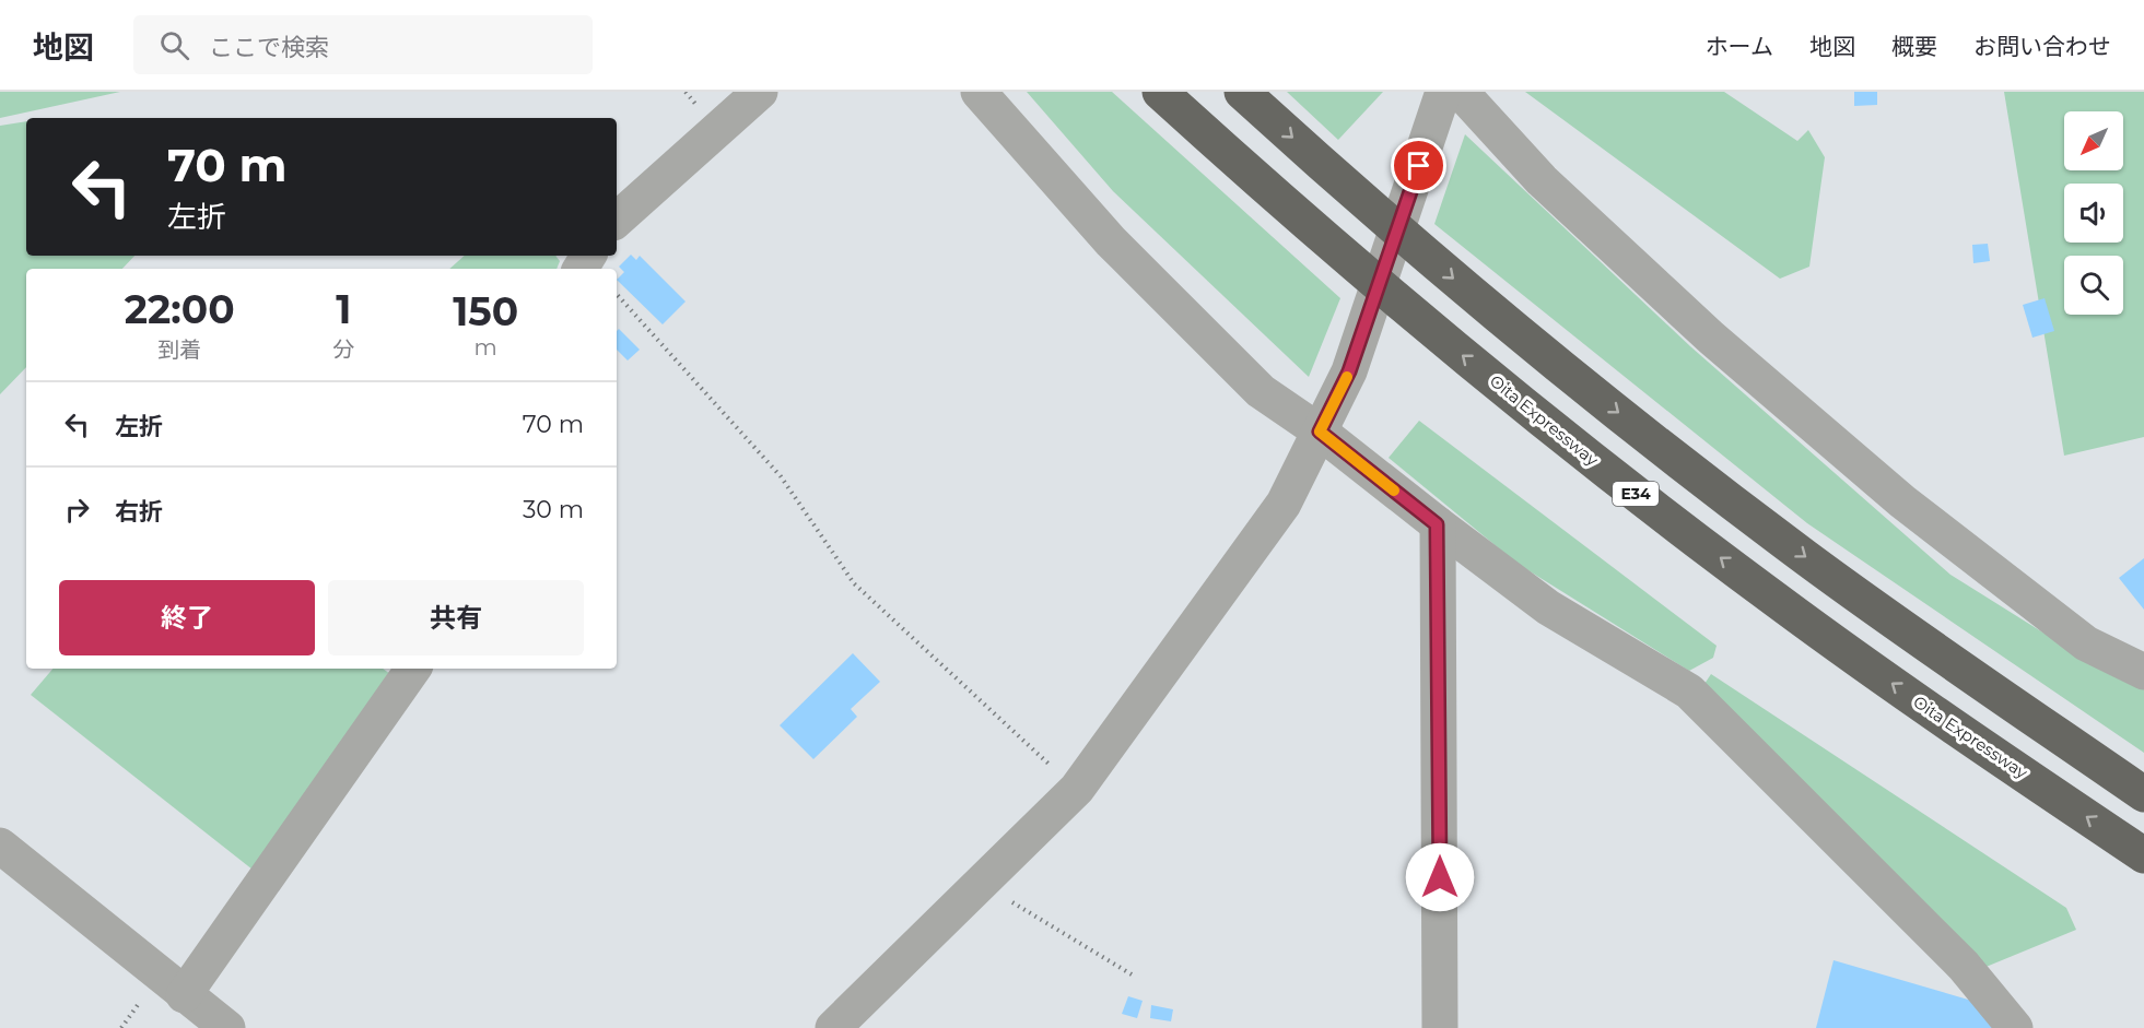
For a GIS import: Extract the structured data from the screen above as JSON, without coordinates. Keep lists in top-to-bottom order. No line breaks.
{"streets":{"highway":["Oita Expressway","E34"]},"north":"bottom left","page":{"header":"地図","search":"ここで検索","nav":["ホーム","地図","概要","お問い合わせ"],"turn":["70 m","左折"],"eta":["22:00","到着","1","分","150","m"],"list":[{"name":"左折","value":"70 m"},{"name":"右折","value":"30 m"}],"buttons":["終了","共有"]}}
